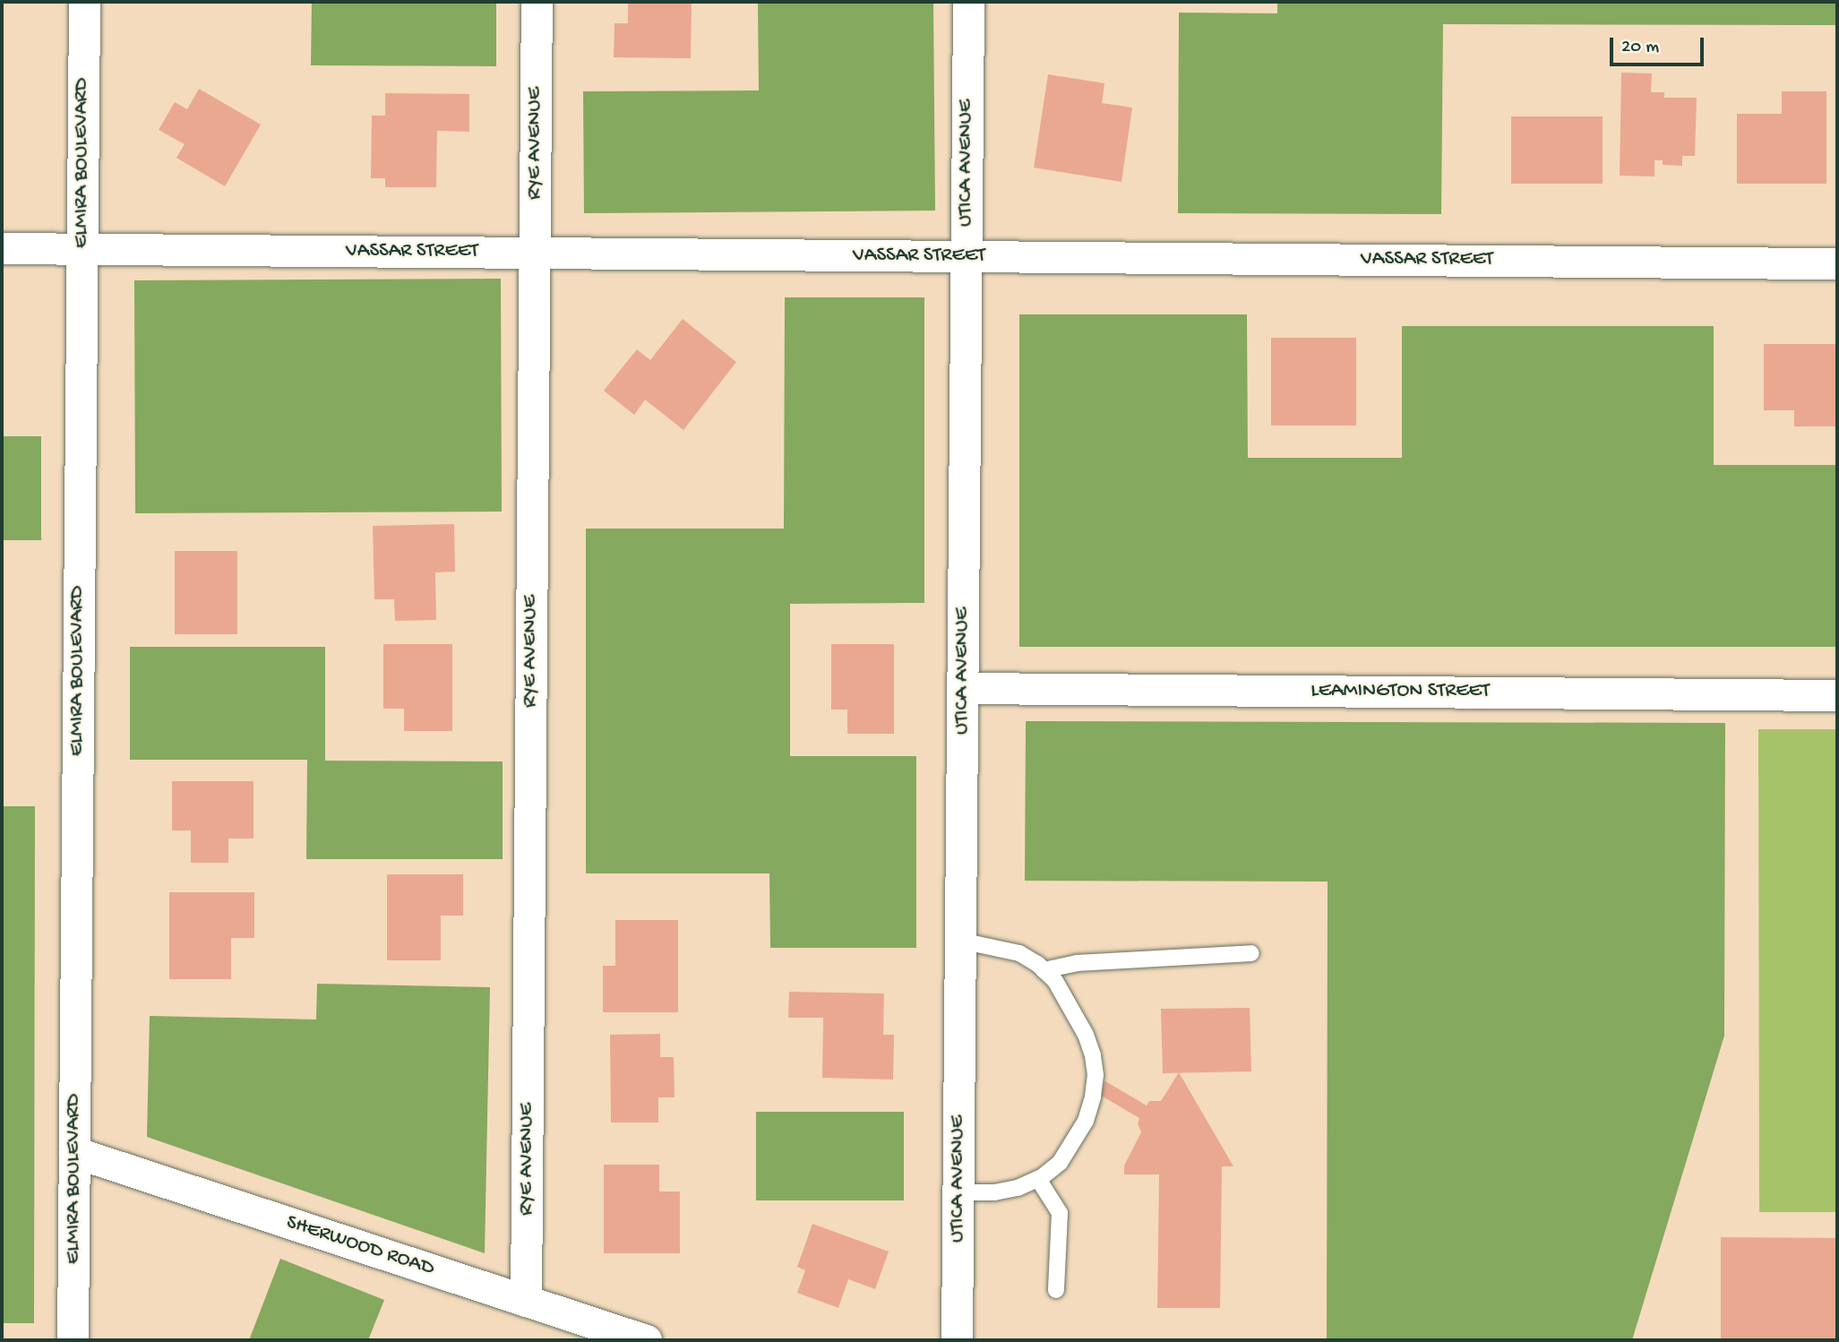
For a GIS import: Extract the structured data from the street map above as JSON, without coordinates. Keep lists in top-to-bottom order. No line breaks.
{"streets":{"street":["RYE AVENUE","ELMIRA BOULEVARD","UTICA AVENUE","VASSAR STREET","LEAMINGTON STREET","SHERWOOD ROAD"]},"crossings":[["RYE AVENUE","VASSAR STREET"],["RYE AVENUE","SHERWOOD ROAD"],["ELMIRA BOULEVARD","VASSAR STREET"],["ELMIRA BOULEVARD","SHERWOOD ROAD"],["UTICA AVENUE","VASSAR STREET"],["UTICA AVENUE","LEAMINGTON STREET"]],"scale_bar":"20 m"}
